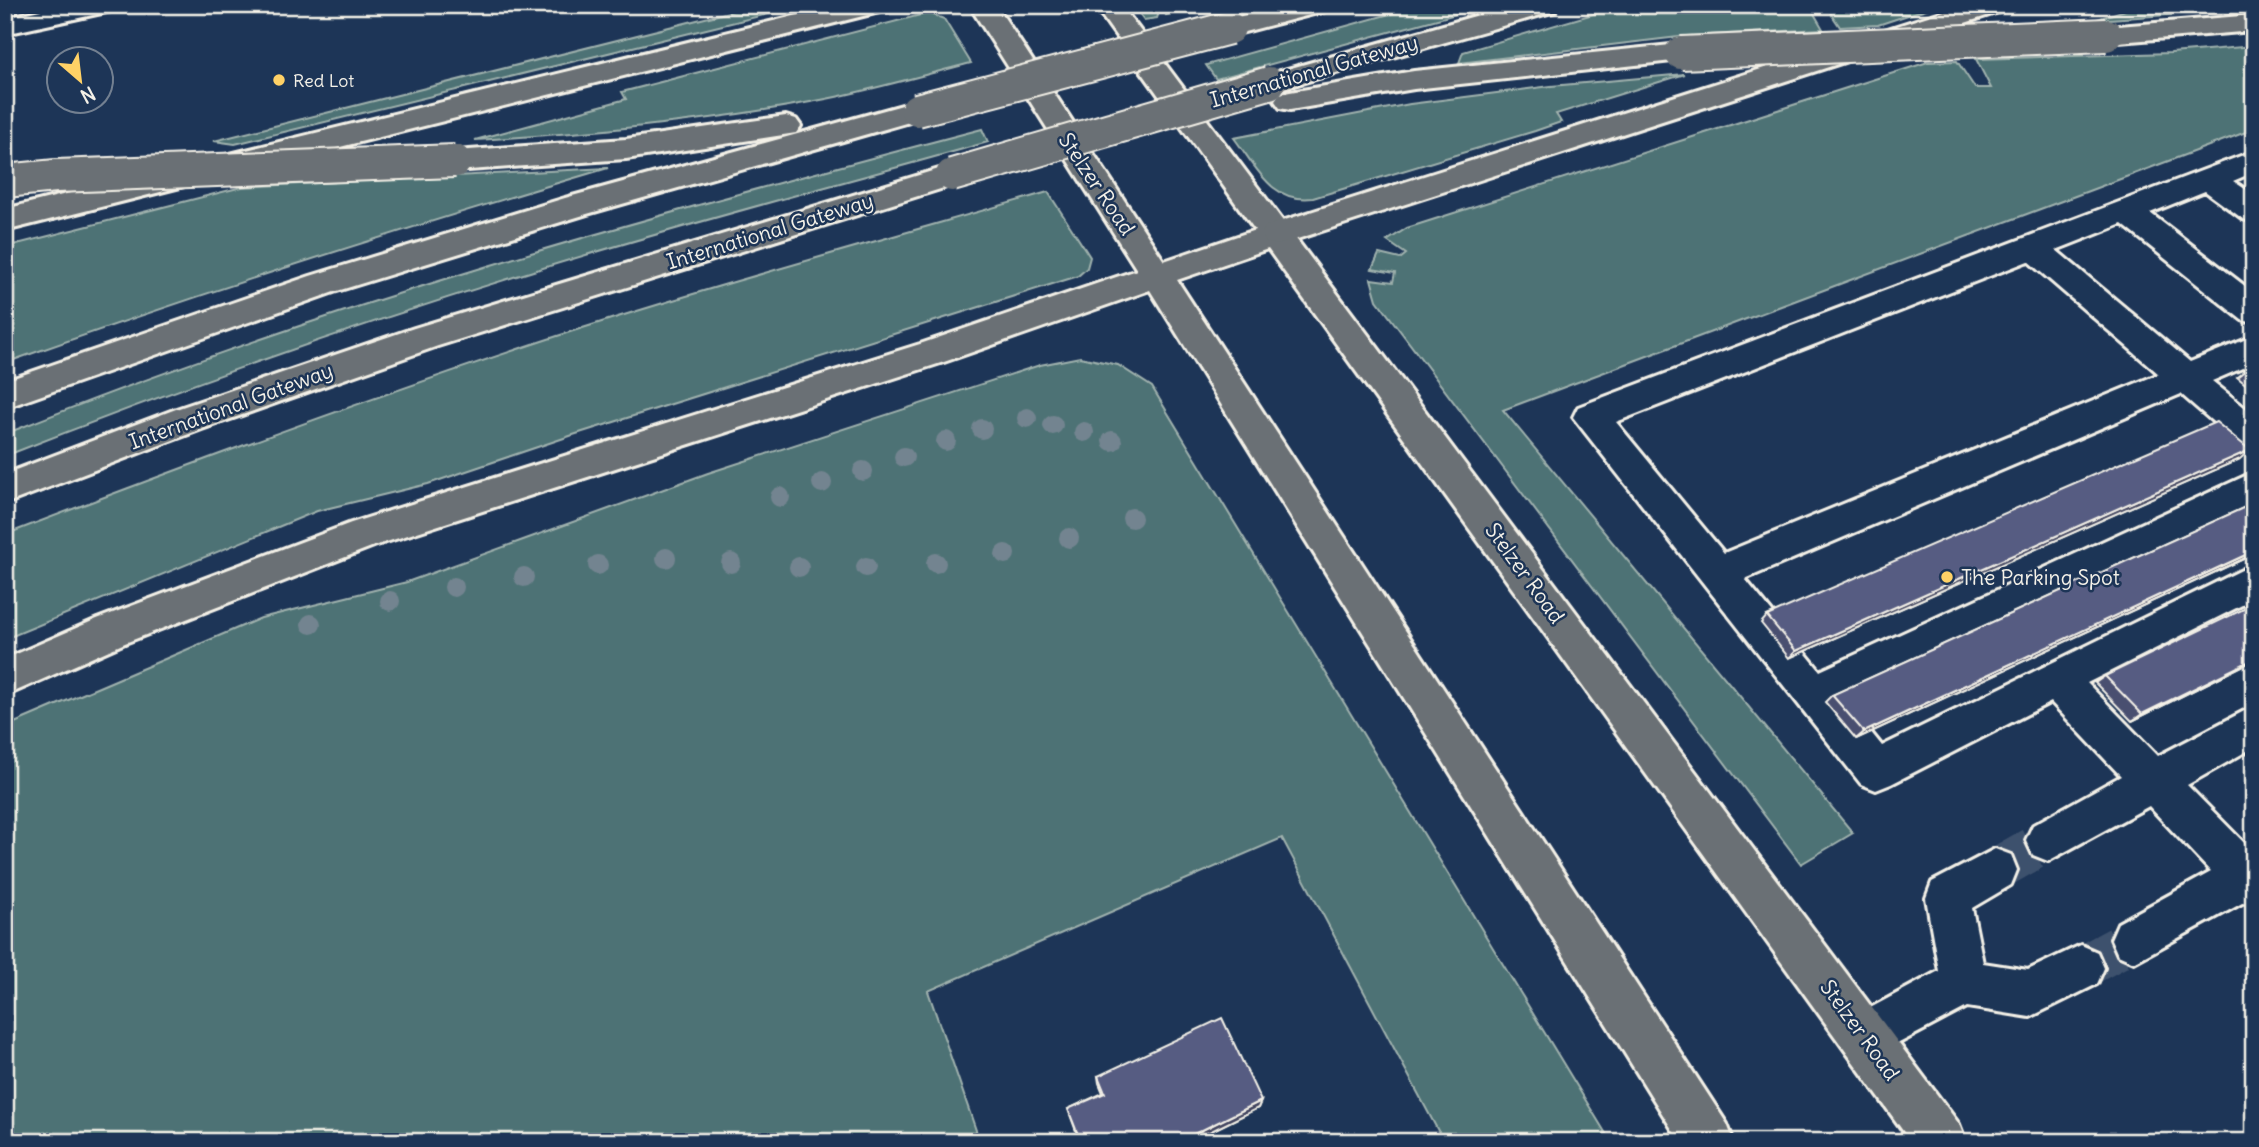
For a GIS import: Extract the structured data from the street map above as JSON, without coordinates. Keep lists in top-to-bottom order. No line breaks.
{"streets":{"main road":["International Gateway","Stelzer Road"]},"places":["Red Lot","The Parking Spot"],"north":"bottom right"}
